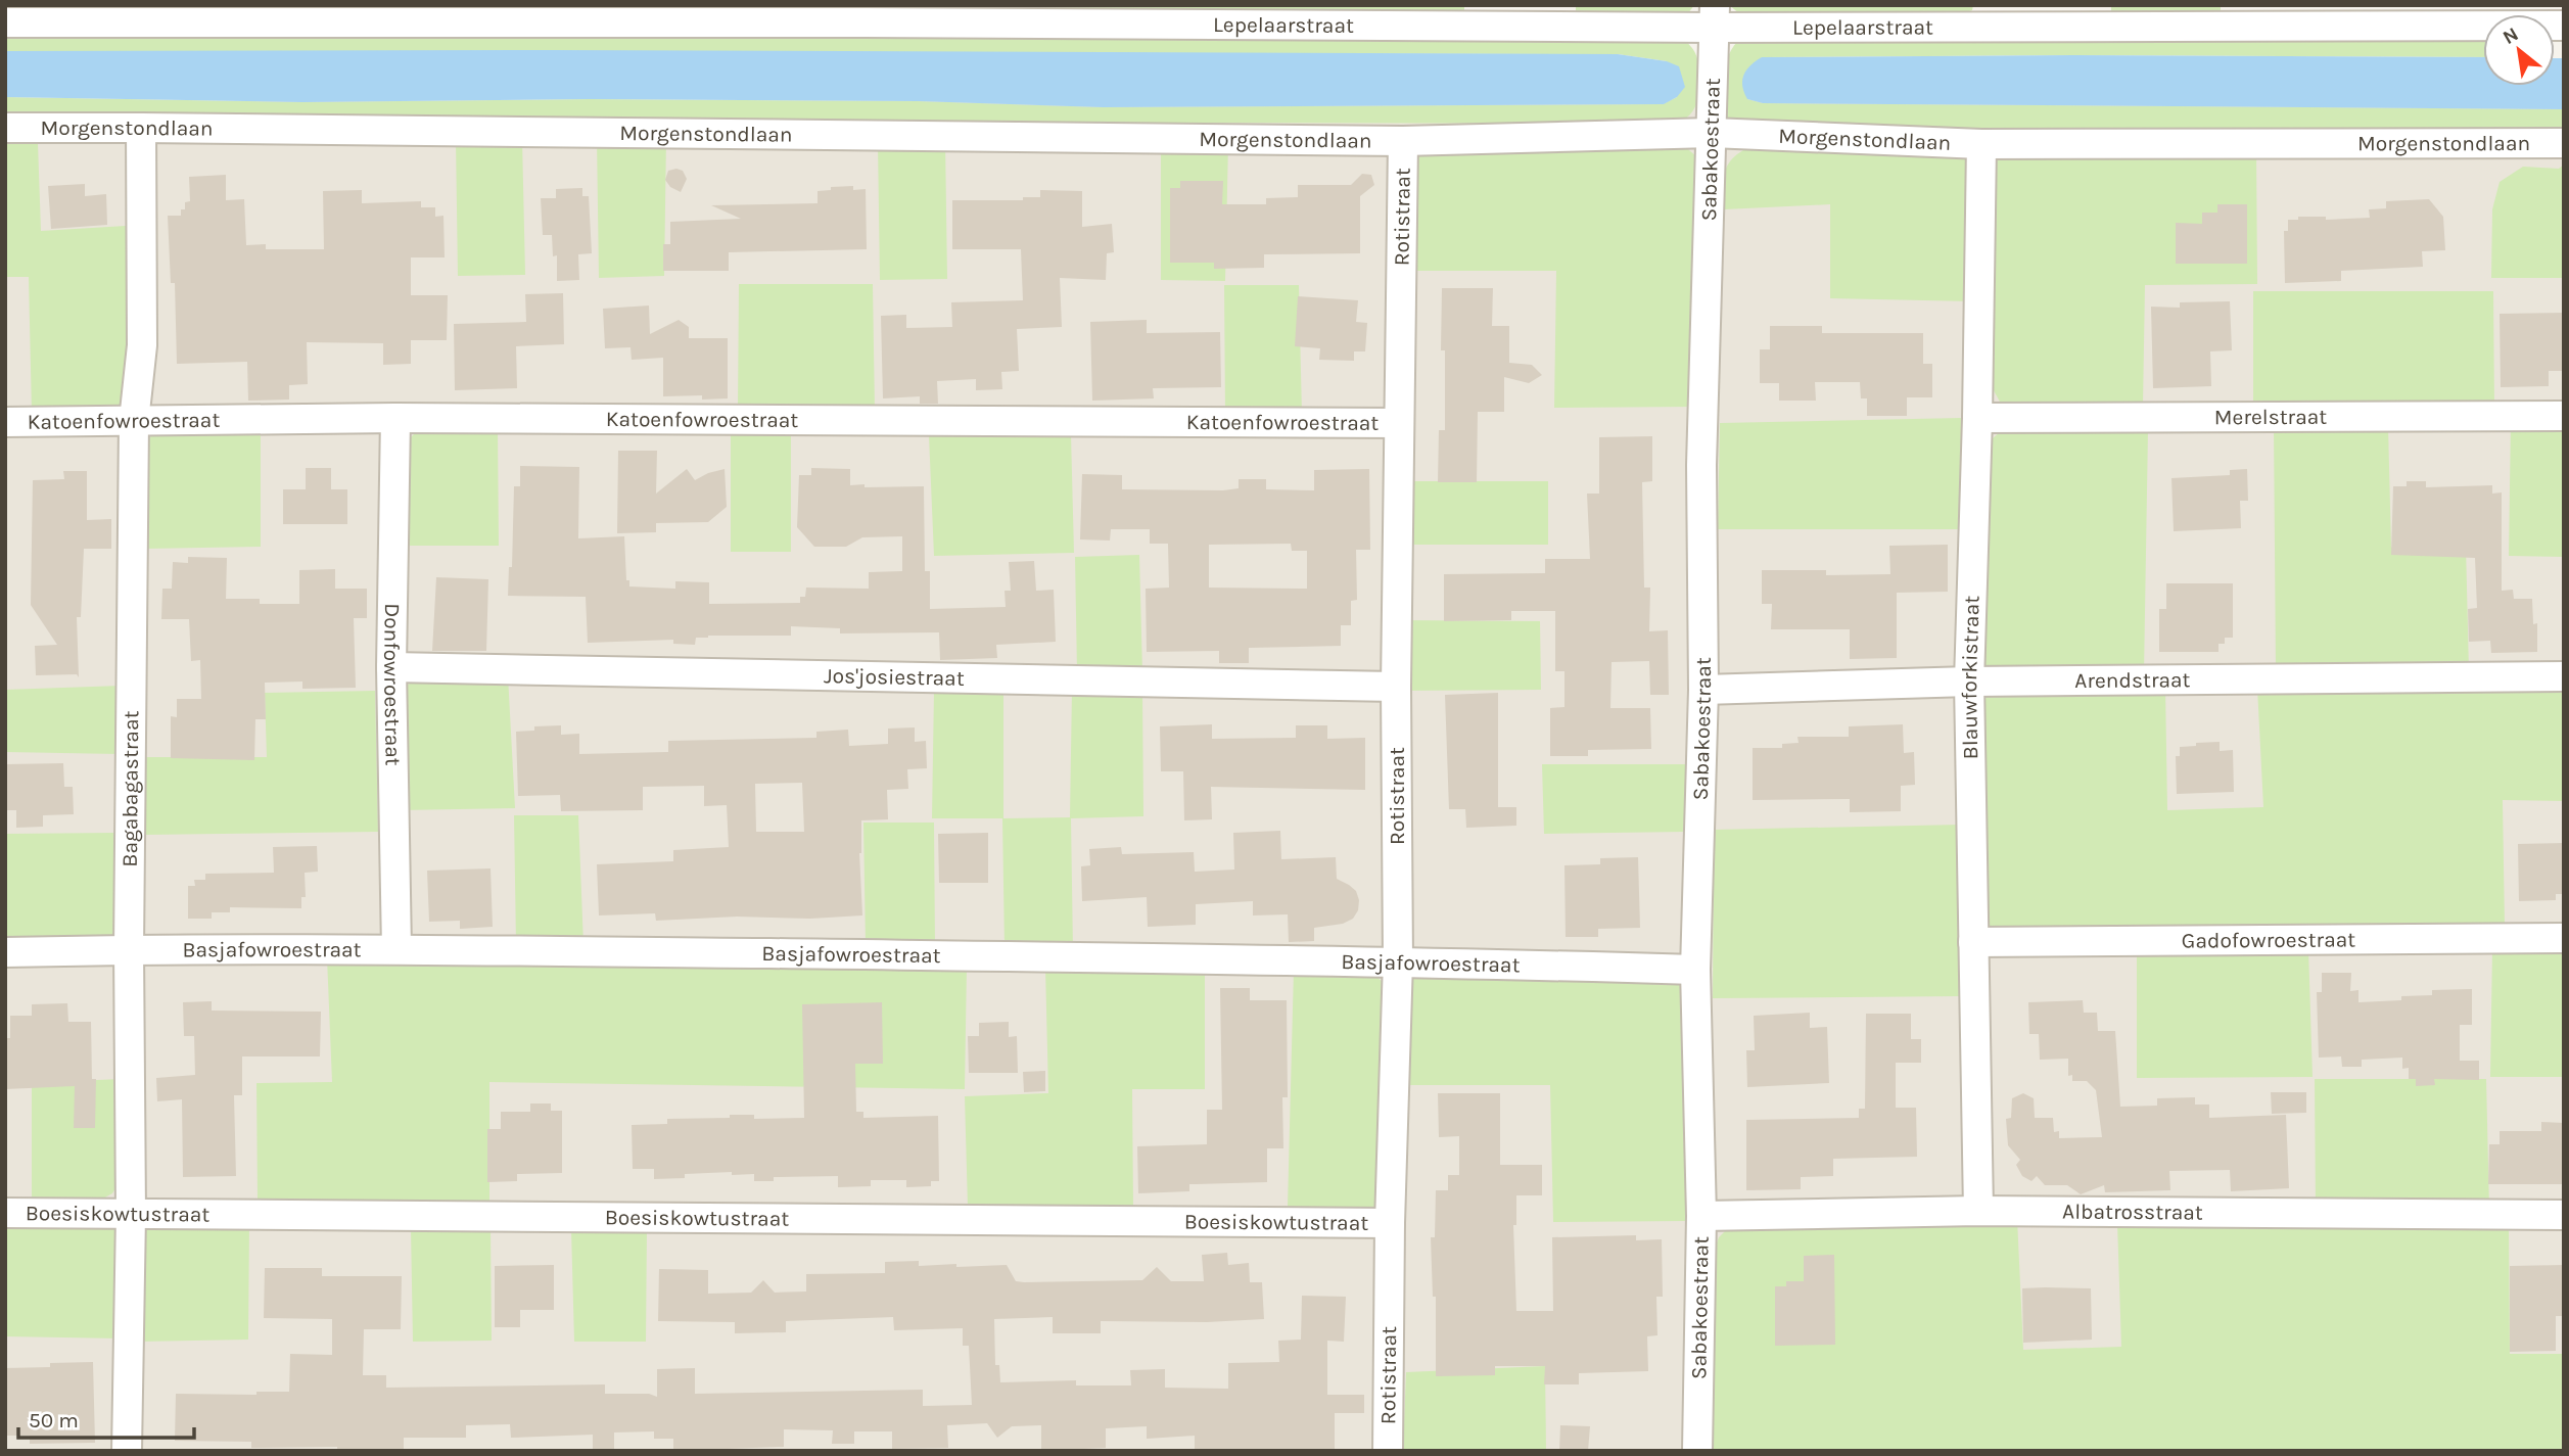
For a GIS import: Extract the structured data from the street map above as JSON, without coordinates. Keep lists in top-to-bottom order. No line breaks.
{"streets":{"street":["Lepelaarstraat","Morgenstondlaan","Sabakoestraat","Rotistraat","Merelstraat","Katoenfowroestraat","Jos'josiestraat","Blauwforkistraat","Arendstraat","Donfowroestraat","Bagabagastraat","Gadofowroestraat","Basjafowroestraat","Albatrosstraat","Boesiskowtustraat"]},"crossings":[["Lepelaarstraat","Sabakoestraat"],["Morgenstondlaan","Sabakoestraat"],["Morgenstondlaan","Rotistraat"],["Morgenstondlaan","Blauwforkistraat"],["Morgenstondlaan","Bagabagastraat"],["Sabakoestraat","Arendstraat"],["Sabakoestraat","Basjafowroestraat"],["Sabakoestraat","Albatrosstraat"],["Rotistraat","Katoenfowroestraat"],["Rotistraat","Jos'josiestraat"],["Rotistraat","Basjafowroestraat"],["Rotistraat","Boesiskowtustraat"],["Merelstraat","Blauwforkistraat"],["Katoenfowroestraat","Donfowroestraat"],["Katoenfowroestraat","Bagabagastraat"],["Jos'josiestraat","Donfowroestraat"],["Blauwforkistraat","Arendstraat"],["Blauwforkistraat","Gadofowroestraat"],["Blauwforkistraat","Albatrosstraat"],["Donfowroestraat","Basjafowroestraat"],["Bagabagastraat","Basjafowroestraat"],["Bagabagastraat","Boesiskowtustraat"]],"scale_bar":"50 m","north":"top left"}
